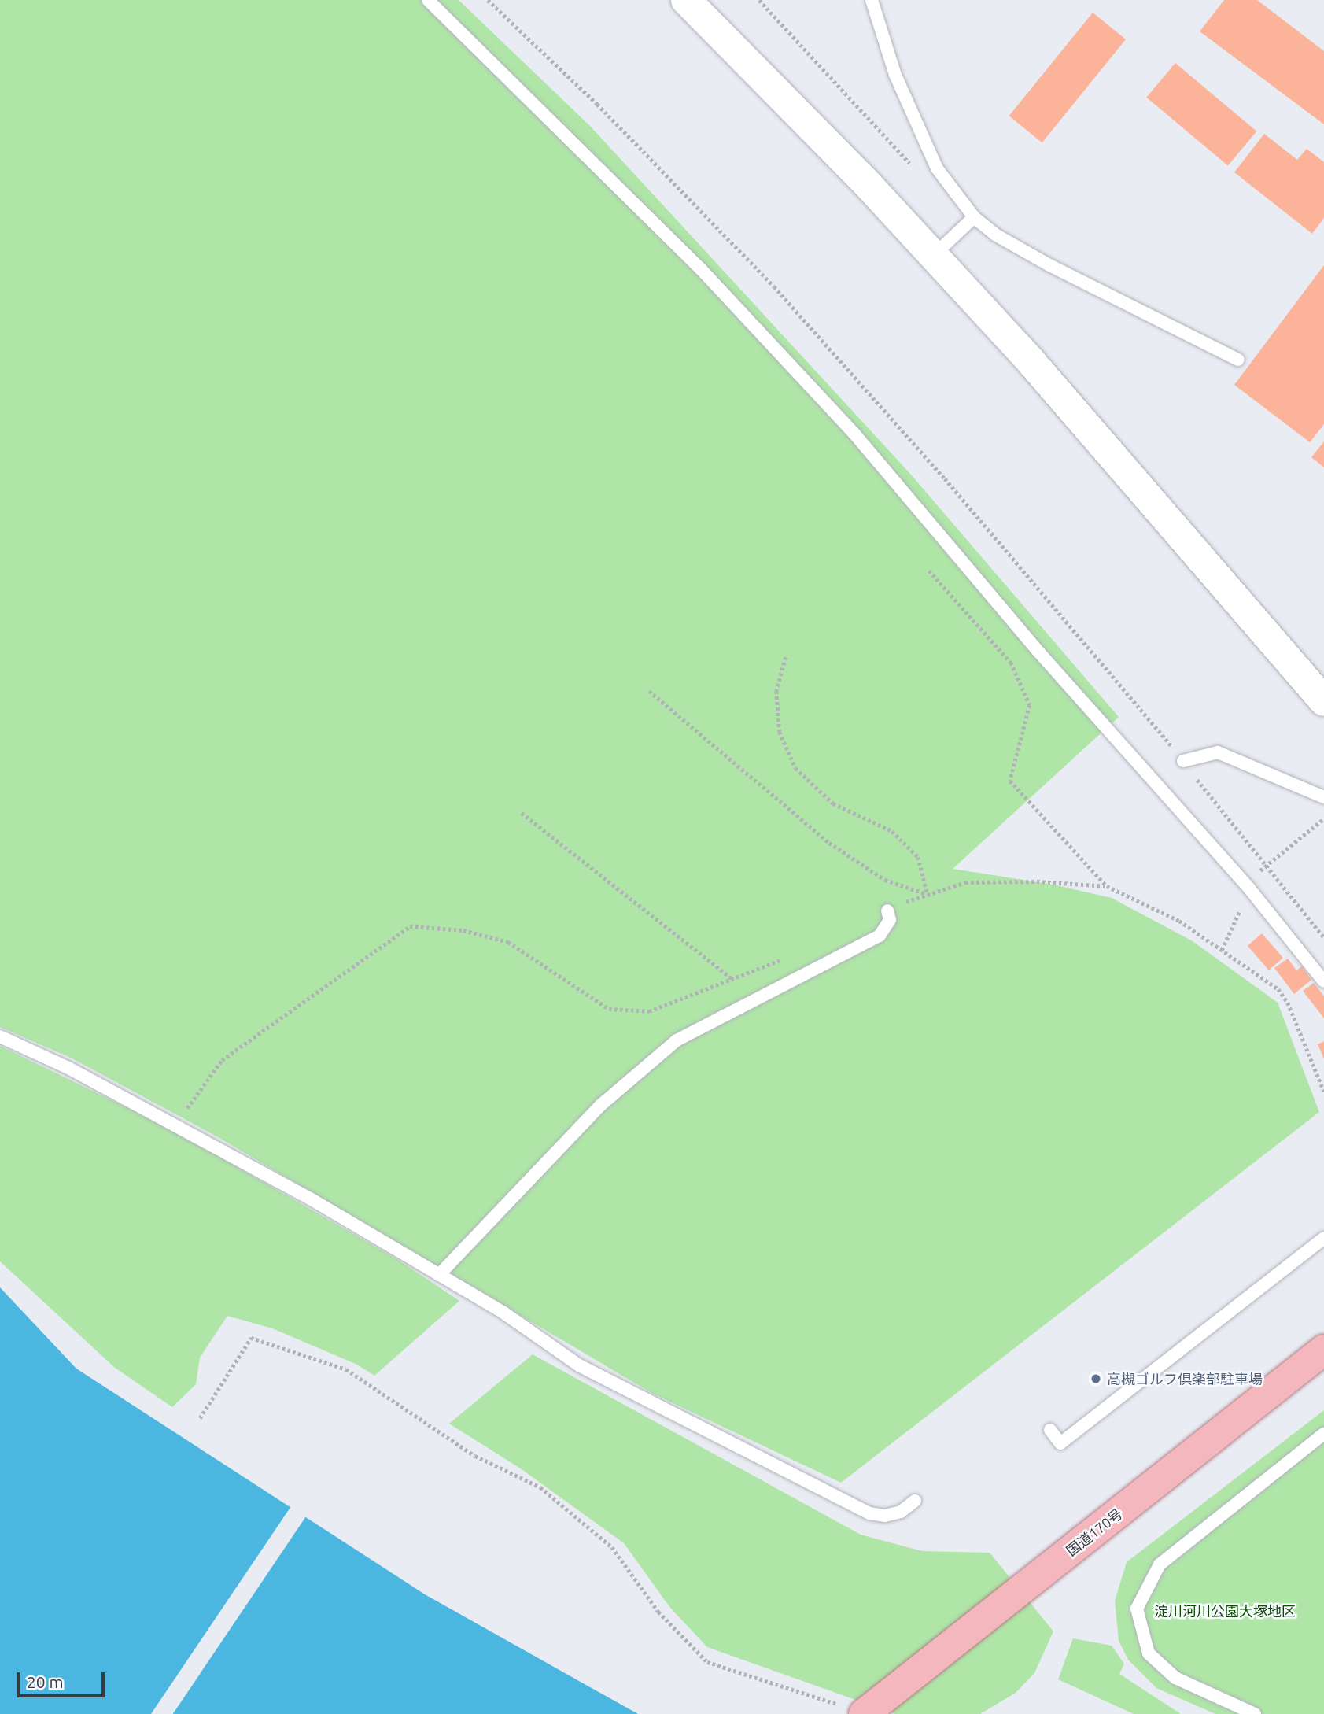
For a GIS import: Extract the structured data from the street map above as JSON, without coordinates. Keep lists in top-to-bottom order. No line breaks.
{"streets":{"highway":["国道170号"]},"parks":["淀川河川公園大塚地区"],"places":["高槻ゴルフ倶楽部駐車場"],"scale_bar":"20 m"}
